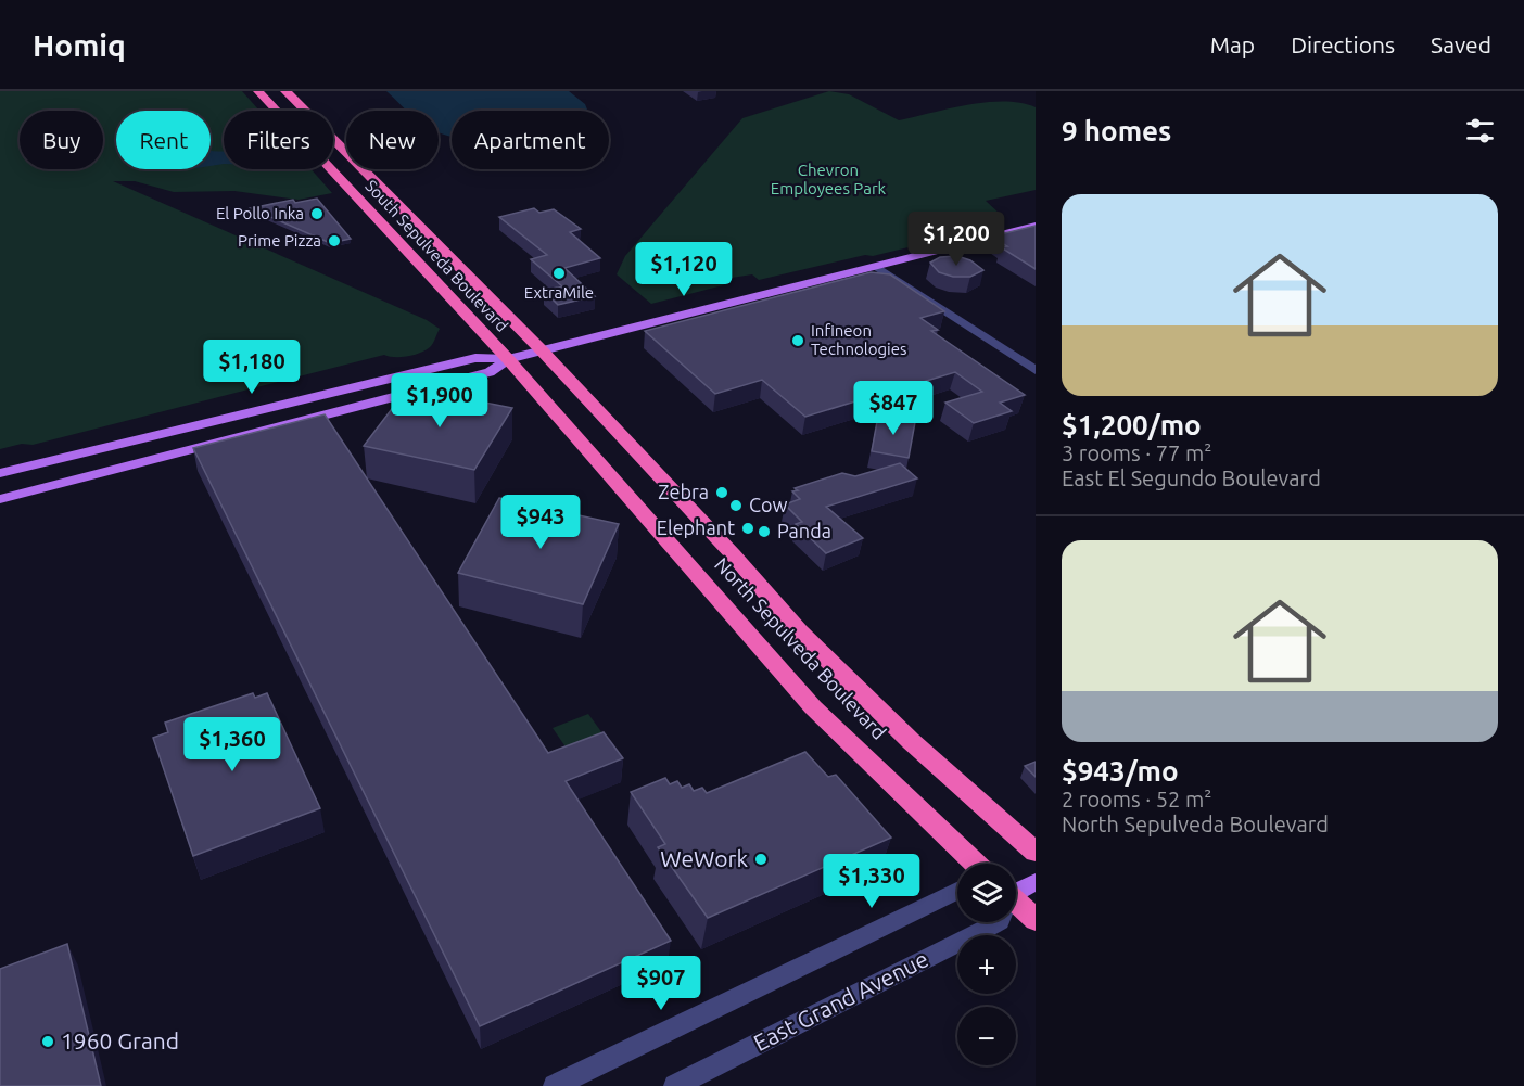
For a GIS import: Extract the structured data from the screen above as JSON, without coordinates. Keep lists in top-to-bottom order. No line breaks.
{"streets":{"highway":["South Sepulveda Boulevard","North Sepulveda Boulevard"],"main road":["East Grand Avenue"]},"crossings":[["South Sepulveda Boulevard","North Sepulveda Boulevard"]],"parks":["Chevron Employees Park"],"places":["El Pollo Inka","Prime Pizza","ExtraMile","Infineon Technologies","Zebra","Cow","Elephant","Panda","WeWork","1960 Grand"],"page":{"header":"Homiq","nav":["Map","Directions","Saved"],"heading":"9 homes","chip":["Buy","Rent","Filters","New","Apartment"],"list":[{"name":"$1,200/mo","note":"3 rooms · 77 m² · East El Segundo Boulevard"},{"name":"$943/mo","note":"2 rooms · 52 m² · North Sepulveda Boulevard"}],"price":["$1,200","$1,120","$1,180","$1,900","$847","$943","$1,360","$1,330","$907"],"map_buttons":["+","−"]}}
